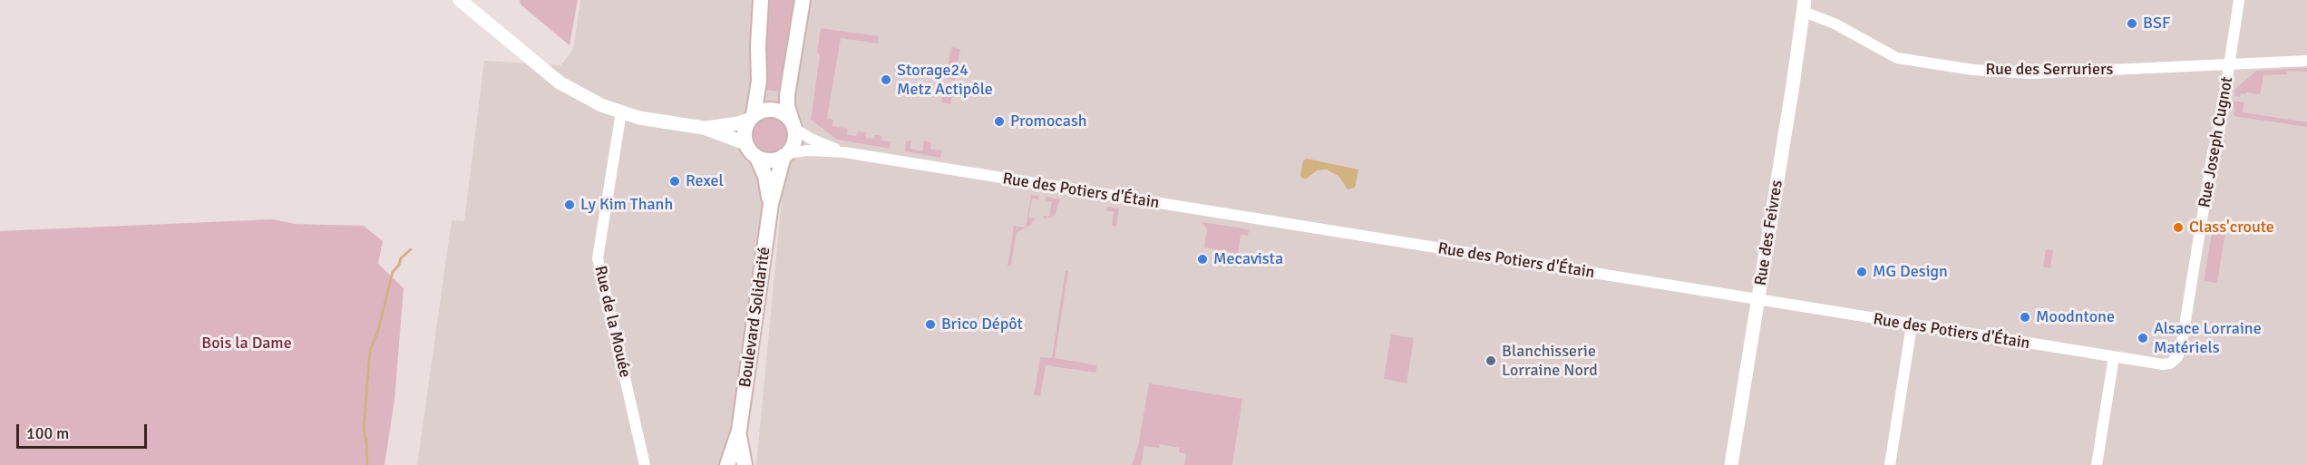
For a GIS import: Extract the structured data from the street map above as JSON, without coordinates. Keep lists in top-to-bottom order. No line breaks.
{"streets":{"main road":["Boulevard Solidarité"],"street":["Rue des Serruriers","Rue Joseph Cugnot","Rue des Potiers d'Étain","Rue des Feivres","Rue de la Mouée"]},"crossings":[["Rue des Serruriers","Rue Joseph Cugnot"],["Rue des Serruriers","Rue des Feivres"],["Rue Joseph Cugnot","Rue des Potiers d'Étain"],["Rue des Potiers d'Étain","Rue des Feivres"],["Rue des Potiers d'Étain","Boulevard Solidarité"]],"parks":["Bois la Dame"],"places":["BSF","Storage24 Metz Actipôle","Promocash","Rexel","Ly Kim Thanh","Class'croute","Mecavista","MG Design","Moodntone","Brico Dépôt","Alsace Lorraine Matériels","Blanchisserie Lorraine Nord"],"scale_bar":"100 m"}
